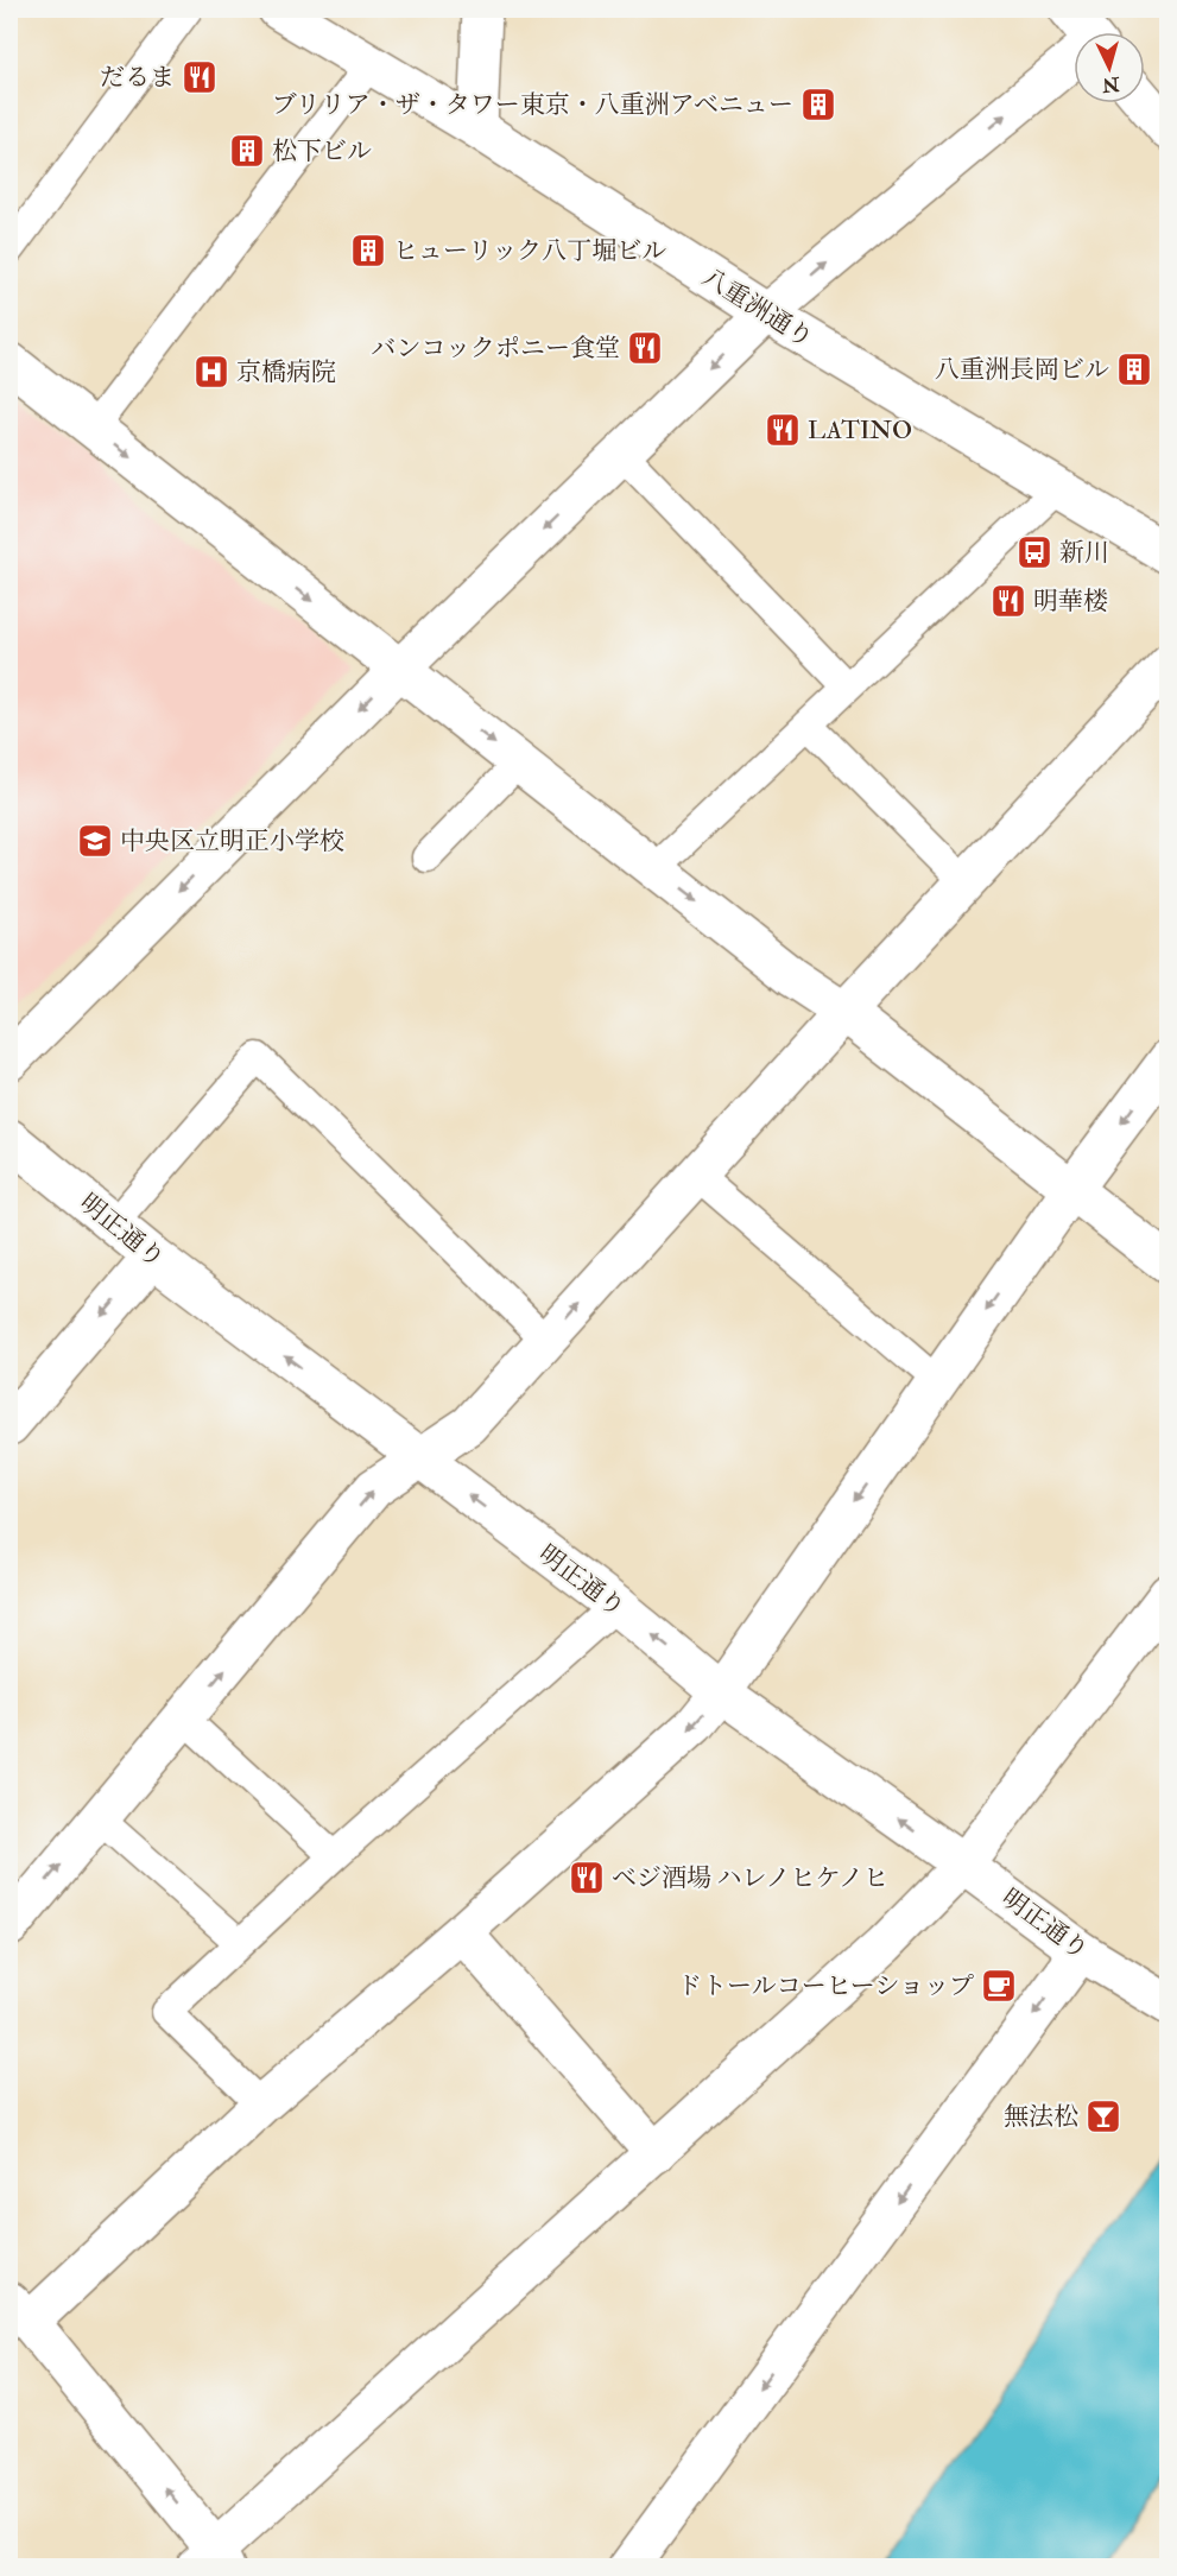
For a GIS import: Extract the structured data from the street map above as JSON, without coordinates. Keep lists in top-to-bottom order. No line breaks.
{"streets":{"street":["八重洲通り","明正通り"]},"one_way":["明正通り"],"places":{"restaurant":["だるま","バンコックポニー食堂","LATINO","明華楼","ベジ酒場 ハレノヒケノヒ"],"building":["ブリリア・ザ・タワー東京・八重洲アベニュー","松下ビル","ヒューリック八丁堀ビル","八重洲長岡ビル"],"hospital":["京橋病院"],"bus stop":["新川"],"school or university":["中央区立明正小学校"],"cafe":["ドトールコーヒーショップ"],"bar":["無法松"]},"north":"bottom"}
